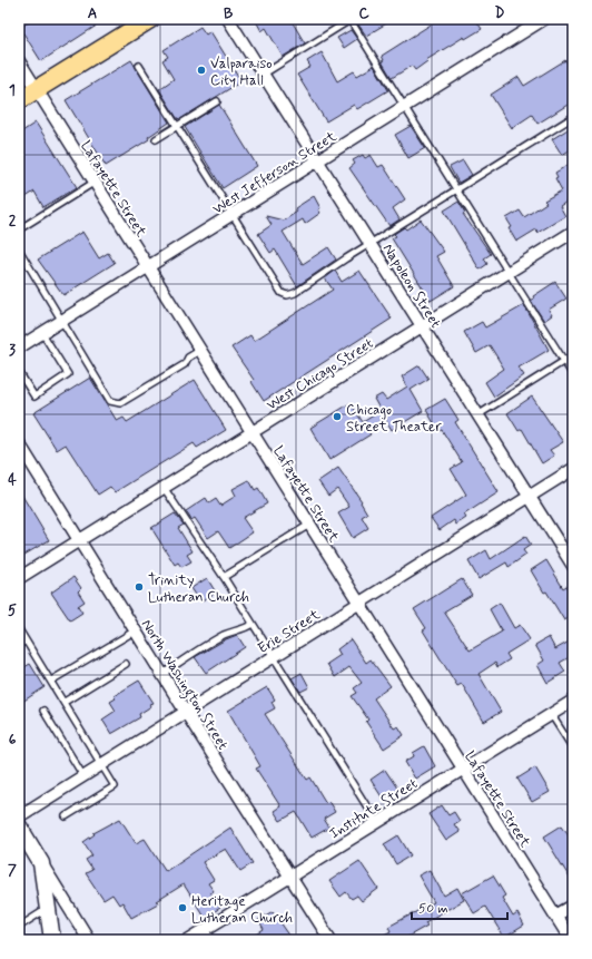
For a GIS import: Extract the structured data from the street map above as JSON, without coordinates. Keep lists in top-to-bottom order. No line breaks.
{"streets":{"street":["West Jefferson Street","Lafayette Street","Napoleon Street","West Chicago Street","Erie Street","North Washington Street","Institute Street"]},"crossings":[["West Jefferson Street","Lafayette Street"],["West Jefferson Street","Napoleon Street"],["Lafayette Street","West Chicago Street"],["Lafayette Street","Erie Street"],["Lafayette Street","Institute Street"],["Napoleon Street","West Chicago Street"],["Napoleon Street","Erie Street"],["West Chicago Street","North Washington Street"],["Erie Street","North Washington Street"],["North Washington Street","Institute Street"]],"places":["Valparaiso City Hall","Chicago Street Theater","Trinity Lutheran Church","Heritage Lutheran Church"],"scale_bar":"50 m","grid":{"columns":["A","B","C","D"],"rows":["1","2","3","4","5","6","7"]}}
